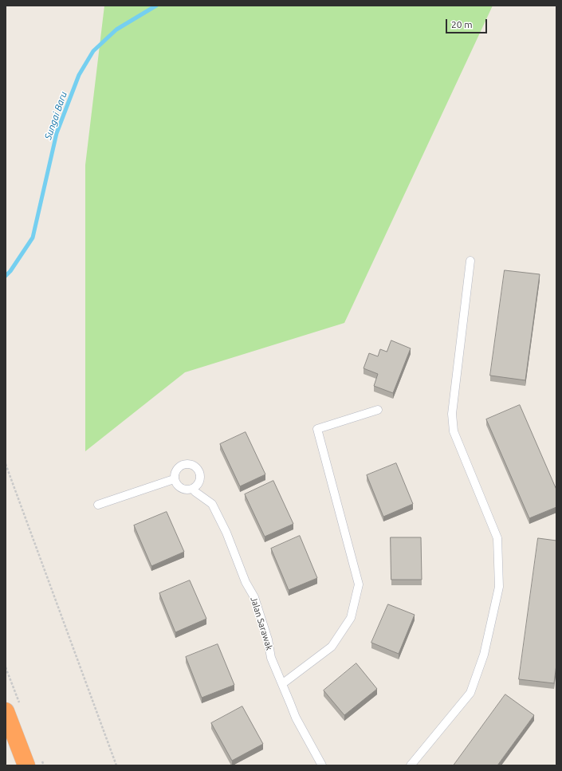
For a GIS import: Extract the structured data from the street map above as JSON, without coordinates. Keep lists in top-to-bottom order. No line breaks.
{"streets":{"lane":["Jalan Sarawak"]},"water":["Sungai Baru"],"scale_bar":"20 m"}
